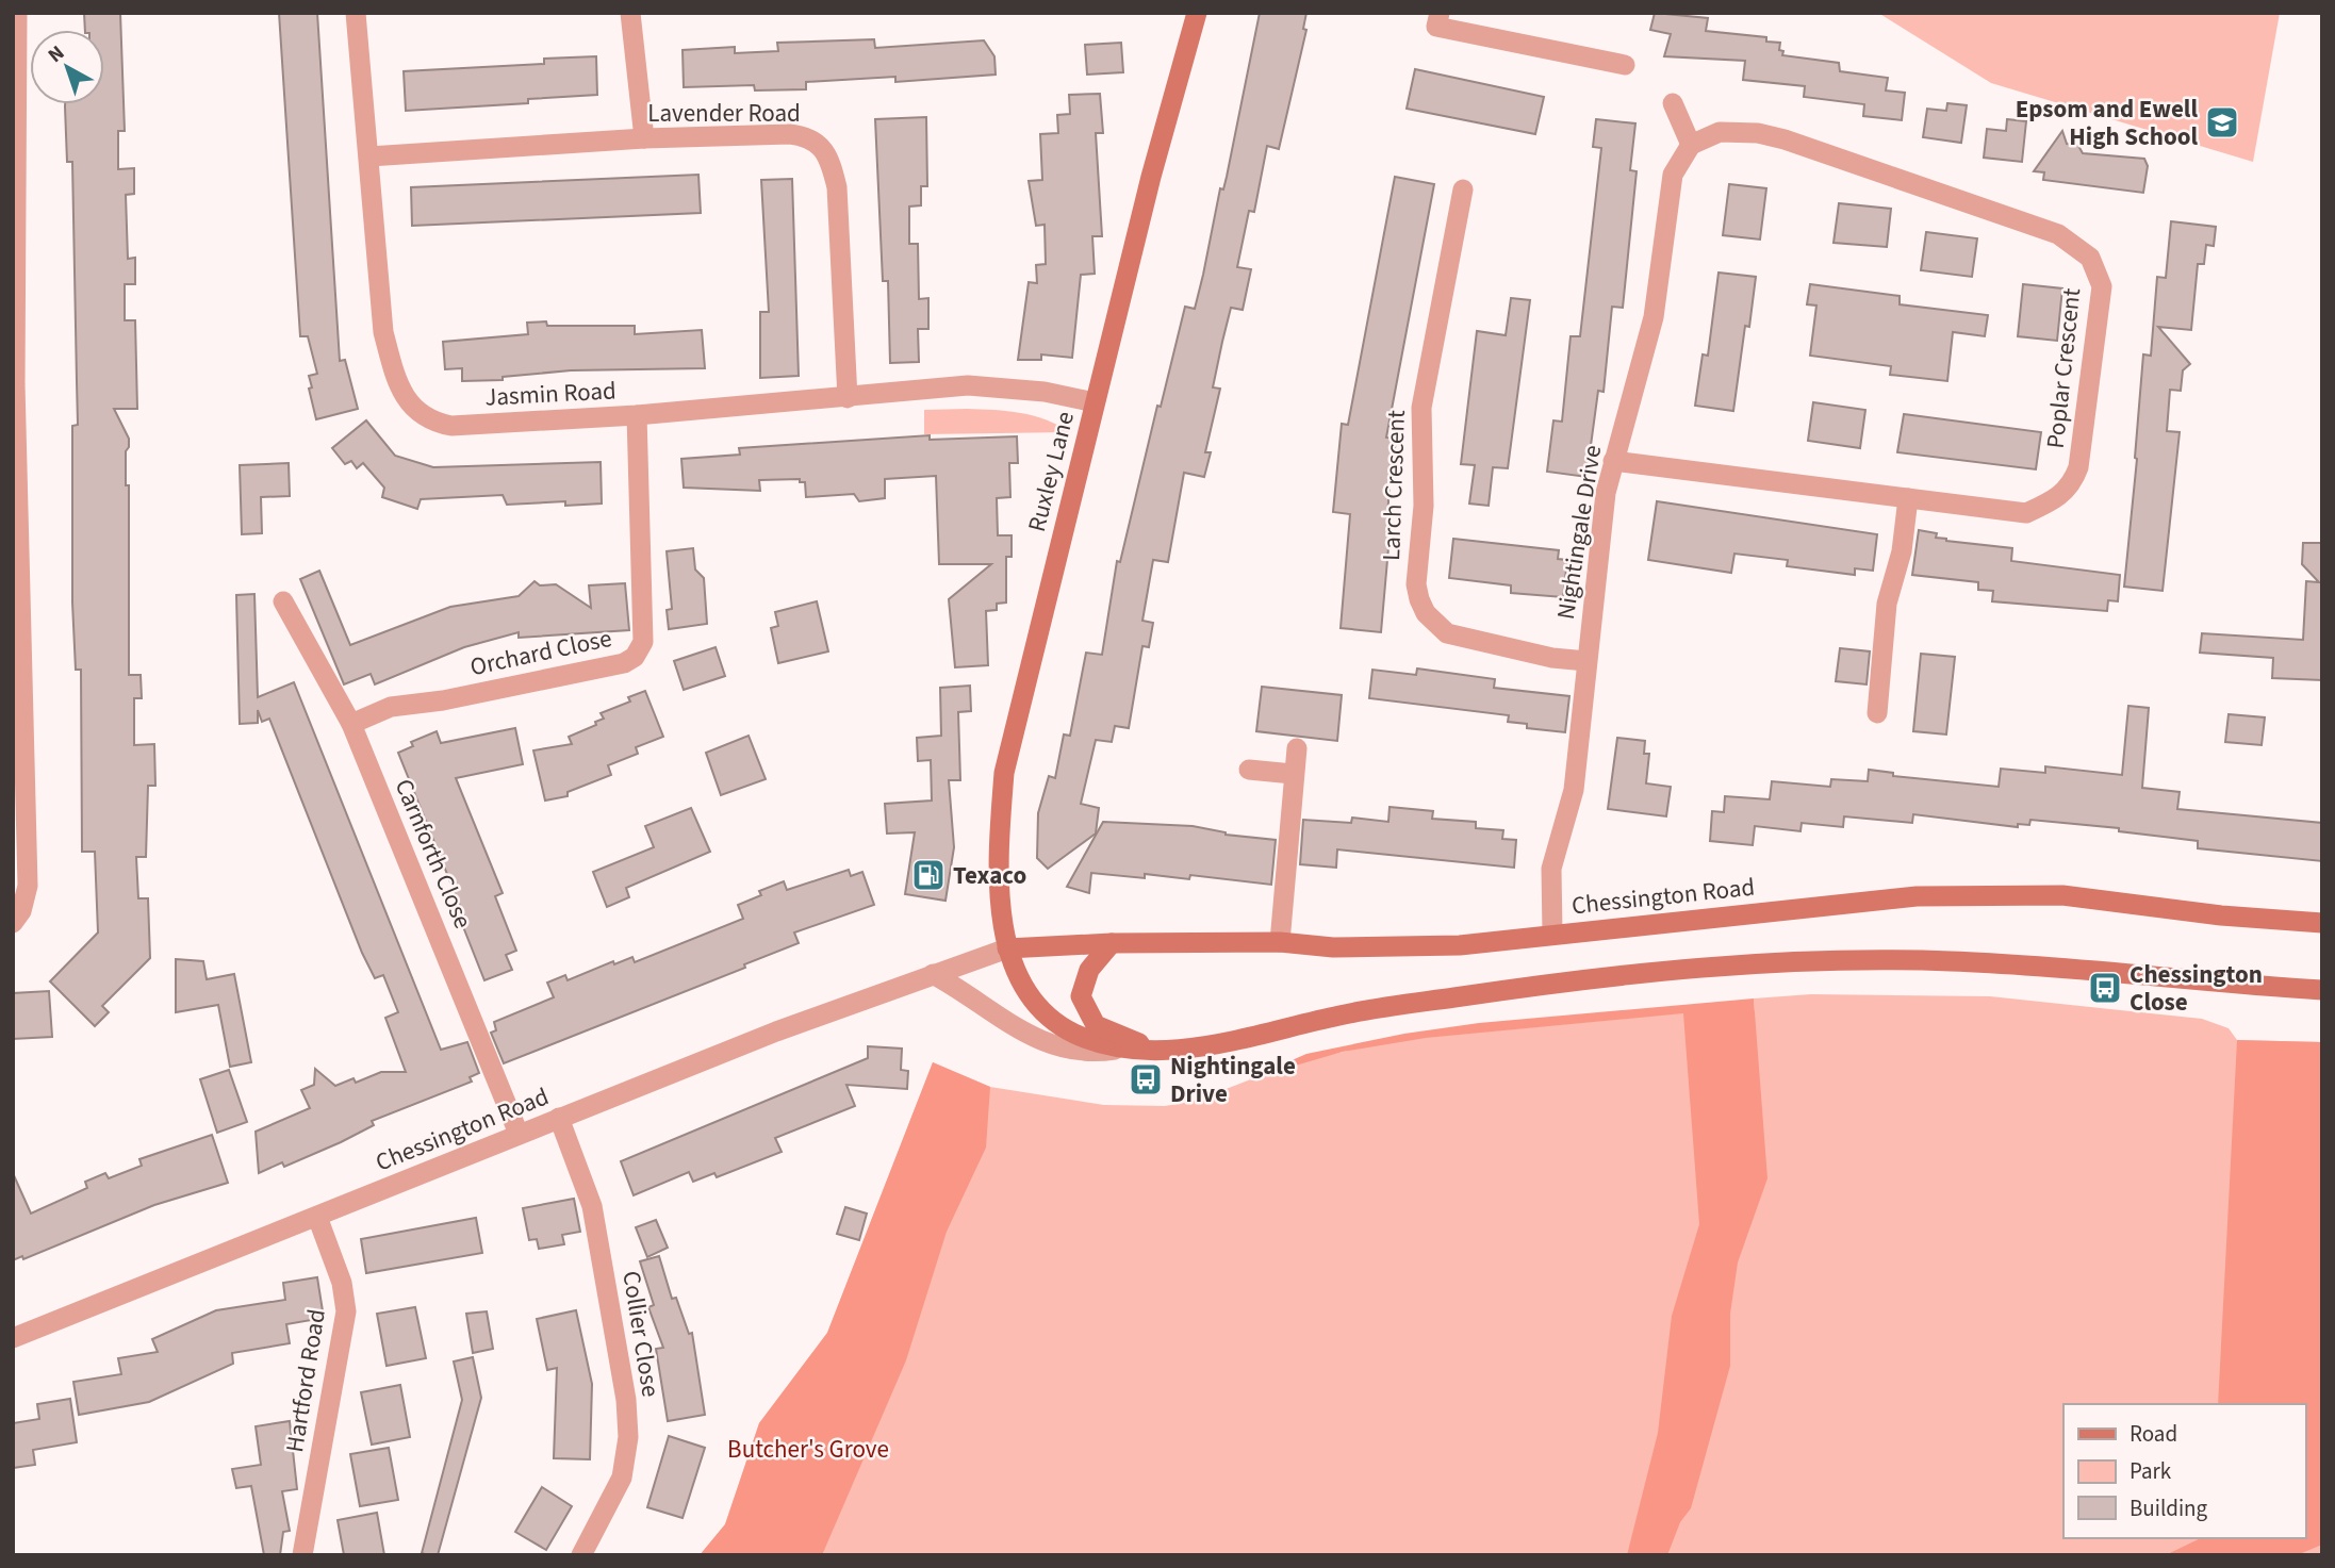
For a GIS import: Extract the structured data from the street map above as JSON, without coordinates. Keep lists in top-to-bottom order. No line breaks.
{"streets":{"main road":["Ruxley Lane","Chessington Road"],"street":["Lavender Road","Poplar Crescent","Jasmin Road","Larch Crescent","Nightingale Drive","Orchard Close","Carnforth Close","Collier Close","Hartford Road"]},"crossings":[["Lavender Road","Jasmin Road"],["Poplar Crescent","Nightingale Drive"],["Jasmin Road","Ruxley Lane"],["Jasmin Road","Orchard Close"],["Ruxley Lane","Chessington Road"],["Larch Crescent","Nightingale Drive"],["Nightingale Drive","Chessington Road"],["Orchard Close","Carnforth Close"],["Carnforth Close","Chessington Road"],["Chessington Road","Collier Close"],["Chessington Road","Hartford Road"]],"parks":["Butcher's Grove"],"places":{"school or university":["Epsom and Ewell High School"],"fuel station":["Texaco"],"bus stop":["Chessington Close","Nightingale Drive"]},"legend":["Road","Park","Building"],"north":"top left"}
